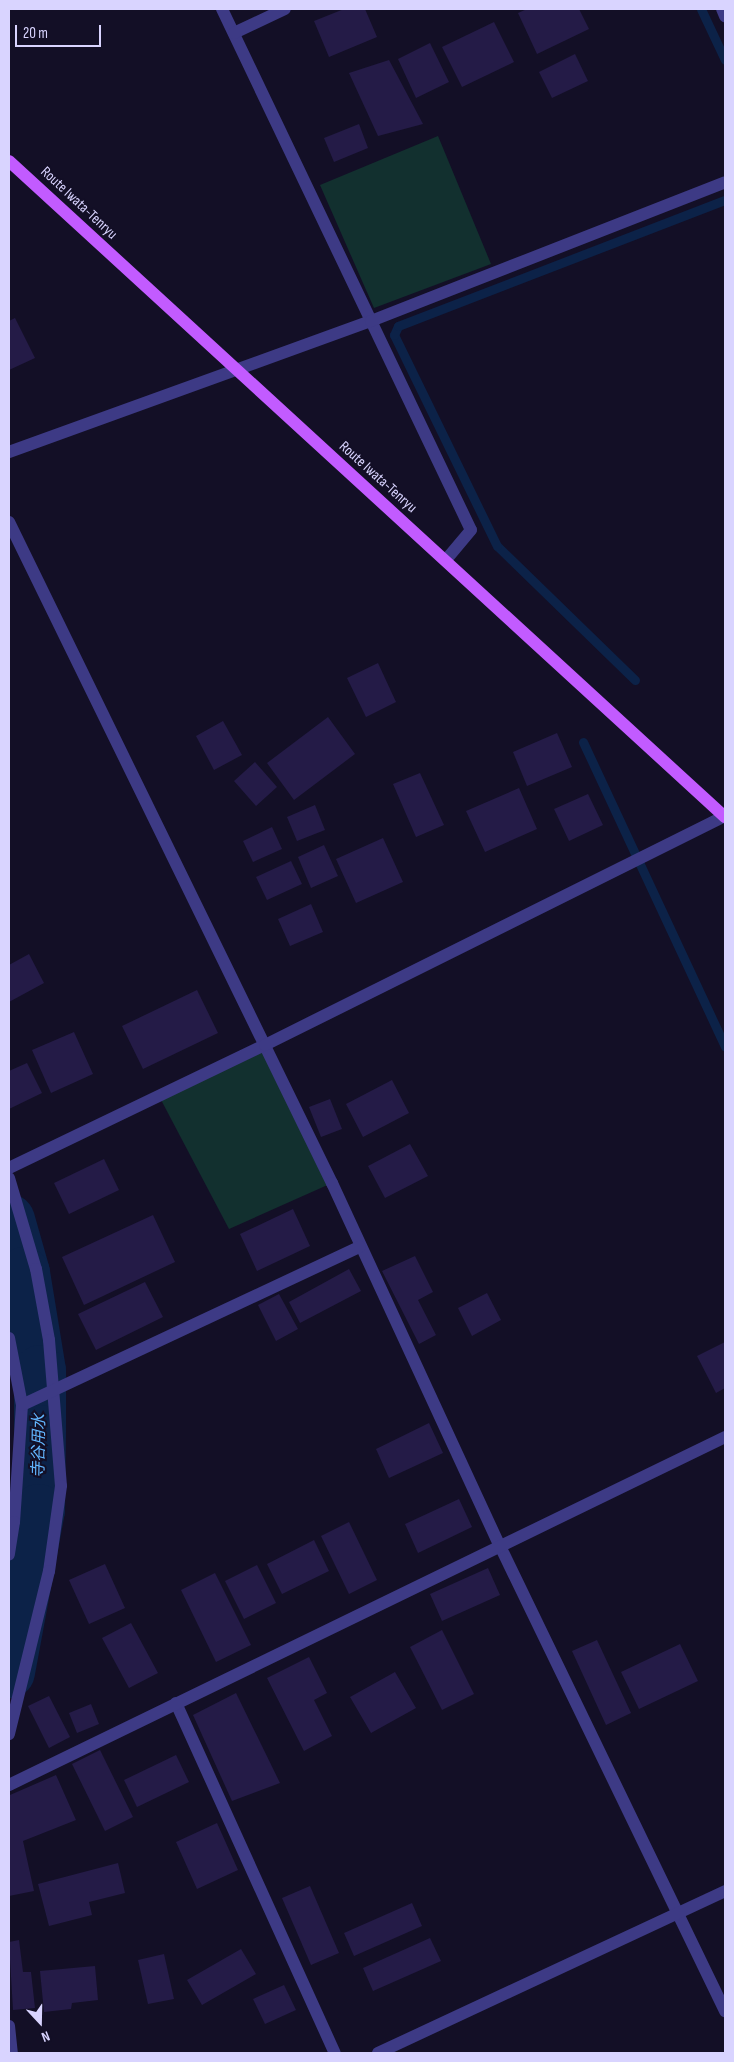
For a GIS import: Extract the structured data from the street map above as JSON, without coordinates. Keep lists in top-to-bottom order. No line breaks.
{"streets":{"main road":["Route Iwata-Tenryu"]},"water":["寺谷用水"],"scale_bar":"20 m","north":"bottom"}
